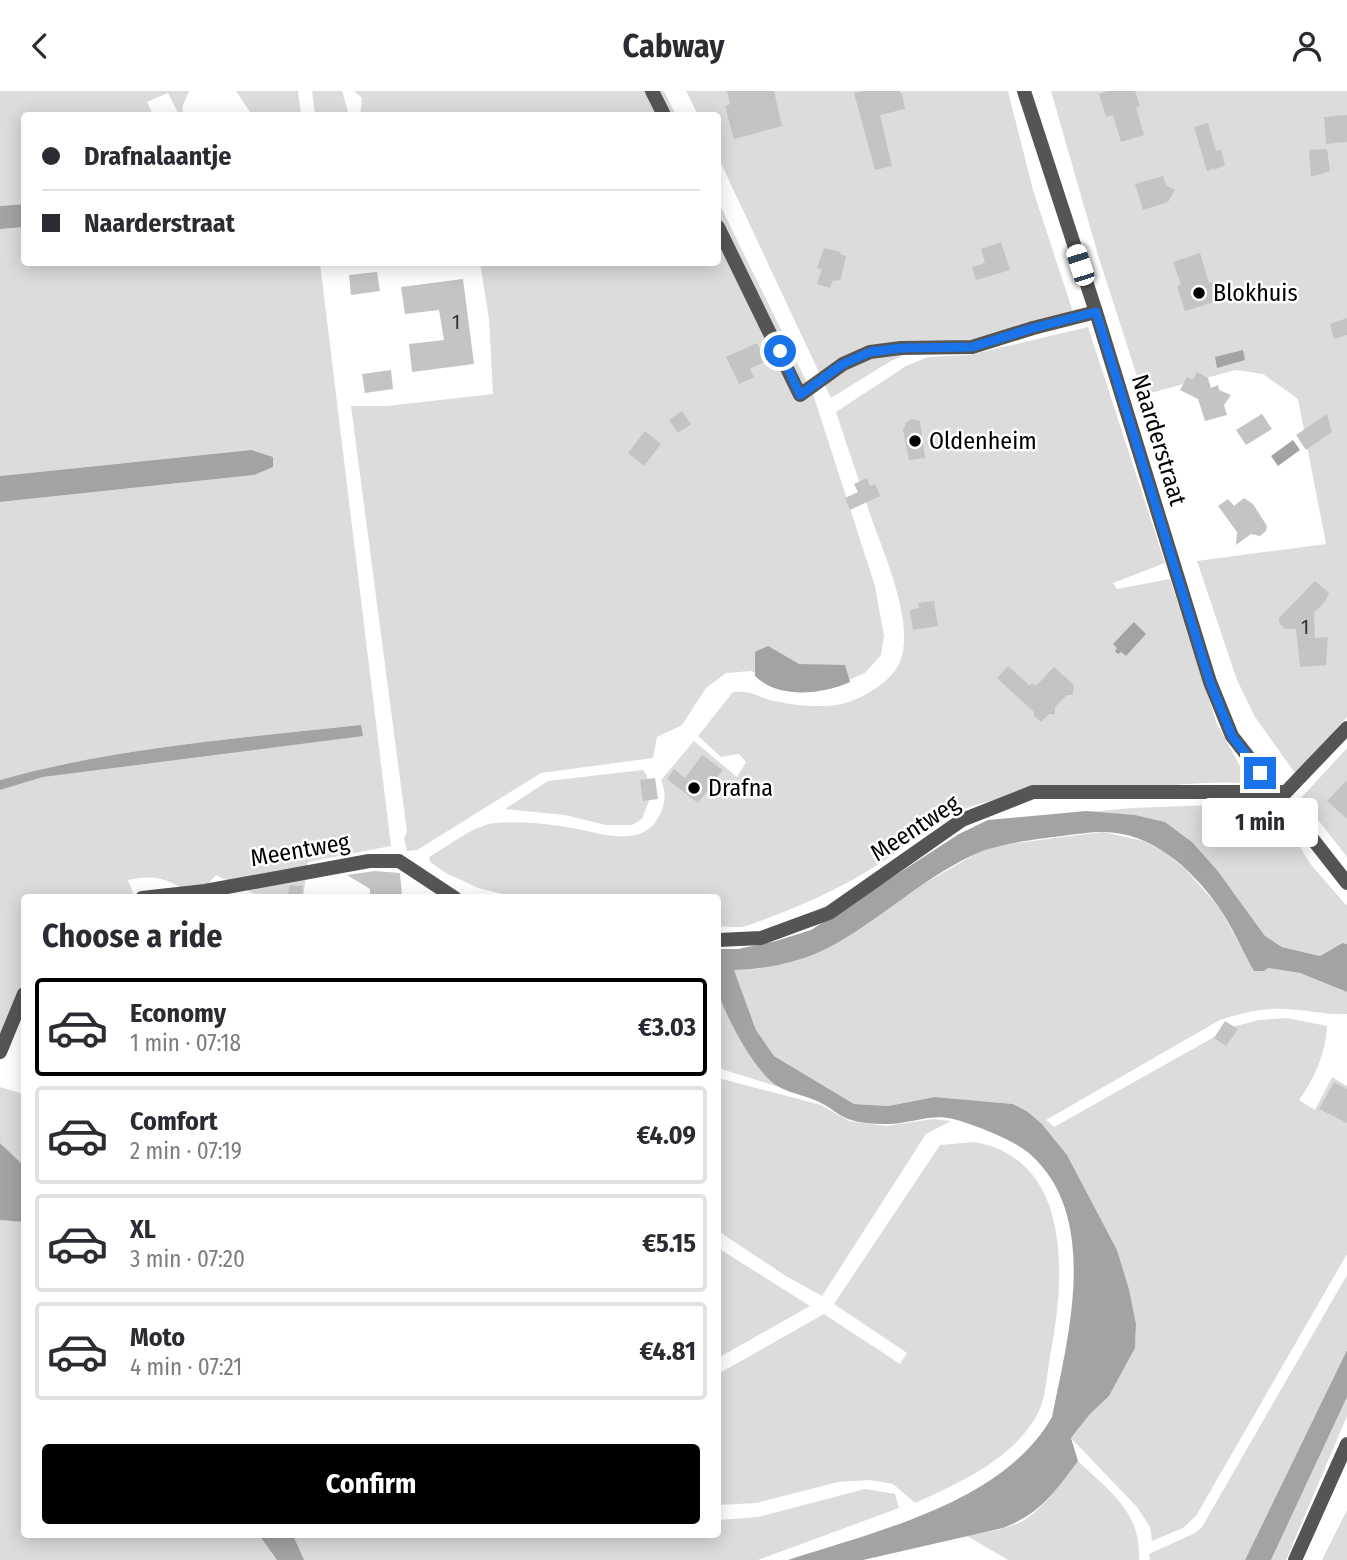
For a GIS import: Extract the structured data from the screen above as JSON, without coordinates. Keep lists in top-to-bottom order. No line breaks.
{"streets":{"street":["Naarderstraat","Meentweg"]},"crossings":[["Naarderstraat","Meentweg"]],"places":["Blokhuis","Oldenheim","Drafna"],"house_numbers":["1","1"],"page":{"header":"Cabway","banner":["Drafnalaantje","Naarderstraat"],"bubble":"1 min","heading":"Choose a ride","list":[{"name":"Economy","note":"1 min · 07:18","value":"€3.03"},{"name":"Comfort","note":"2 min · 07:19","value":"€4.09"},{"name":"XL","note":"3 min · 07:20","value":"€5.15"},{"name":"Moto","note":"4 min · 07:21","value":"€4.81"}],"buttons":"Confirm"}}
